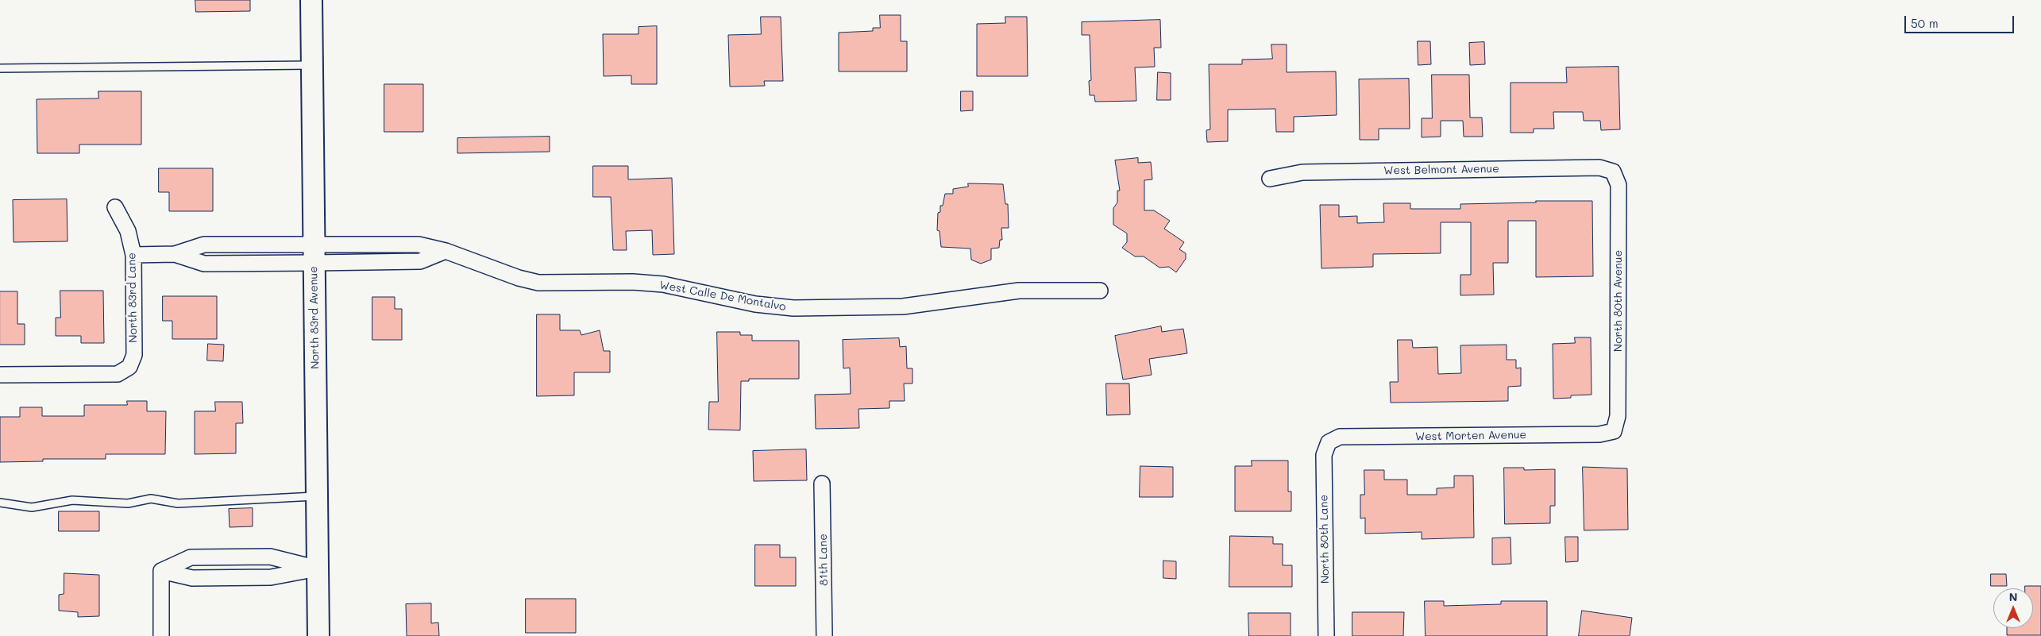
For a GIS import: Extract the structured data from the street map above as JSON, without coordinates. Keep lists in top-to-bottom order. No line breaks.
{"streets":{"main road":["North 83rd Avenue"],"street":["West Belmont Avenue","West Calle De Montalvo","North 83rd Lane","North 80th Avenue","West Morten Avenue","North 80th Lane","81th Lane"]},"crossings":[["West Belmont Avenue","North 80th Avenue"],["West Calle De Montalvo","North 83rd Avenue"],["North 80th Avenue","West Morten Avenue"],["West Morten Avenue","North 80th Lane"]],"scale_bar":"50 m","north":"top"}
